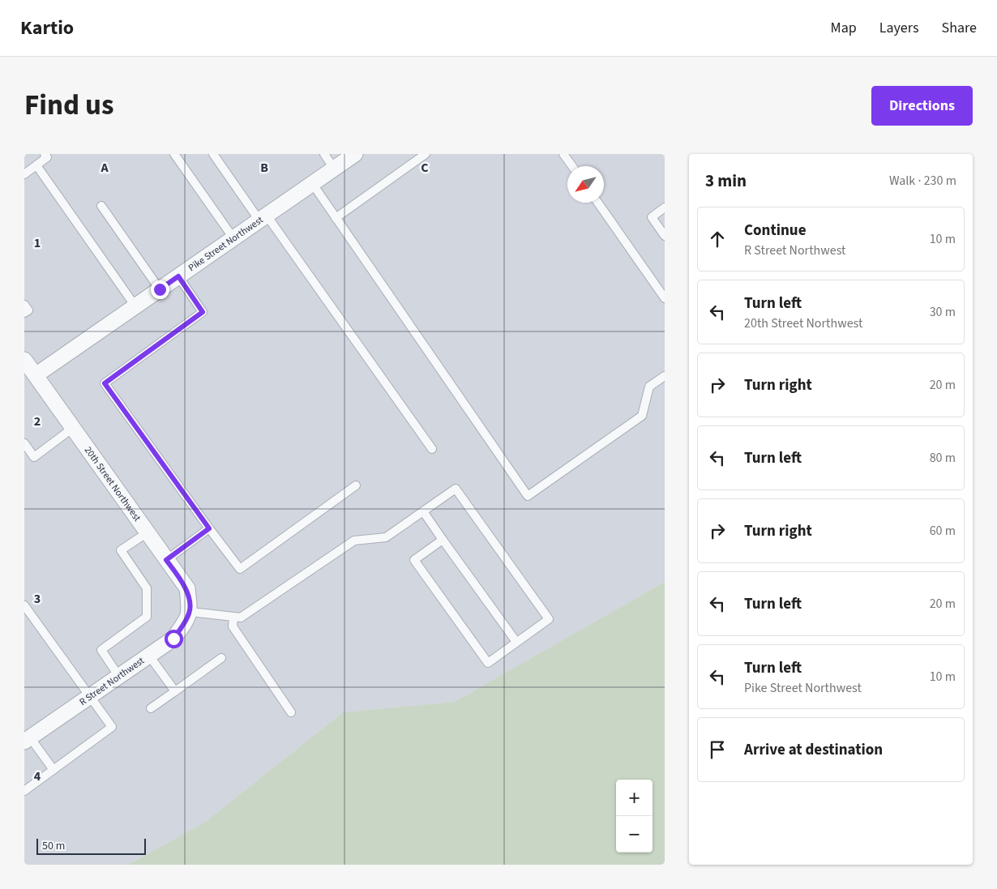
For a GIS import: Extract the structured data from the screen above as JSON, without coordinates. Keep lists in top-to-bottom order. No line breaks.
{"streets":{"street":["Pike Street Northwest","20th Street Northwest","R Street Northwest"]},"crossings":[["Pike Street Northwest","20th Street Northwest"],["20th Street Northwest","R Street Northwest"]],"scale_bar":"50 m","north":"bottom left","page":{"header":"Kartio","nav":["Map","Layers","Share"],"title":"Find us","buttons":"Directions","heading":["3 min","Walk · 230 m"],"list":[["Continue","R Street Northwest","10 m"],["Turn left","20th Street Northwest","30 m"],["Turn right","20 m"],["Turn left","80 m"],["Turn right","60 m"],["Turn left","20 m"],["Turn left","Pike Street Northwest","10 m"],"Arrive at destination"],"map_buttons":["+","−"],"scale":"50 m"},"grid":{"columns":["A","B","C"],"rows":["1","2","3","4"]}}
